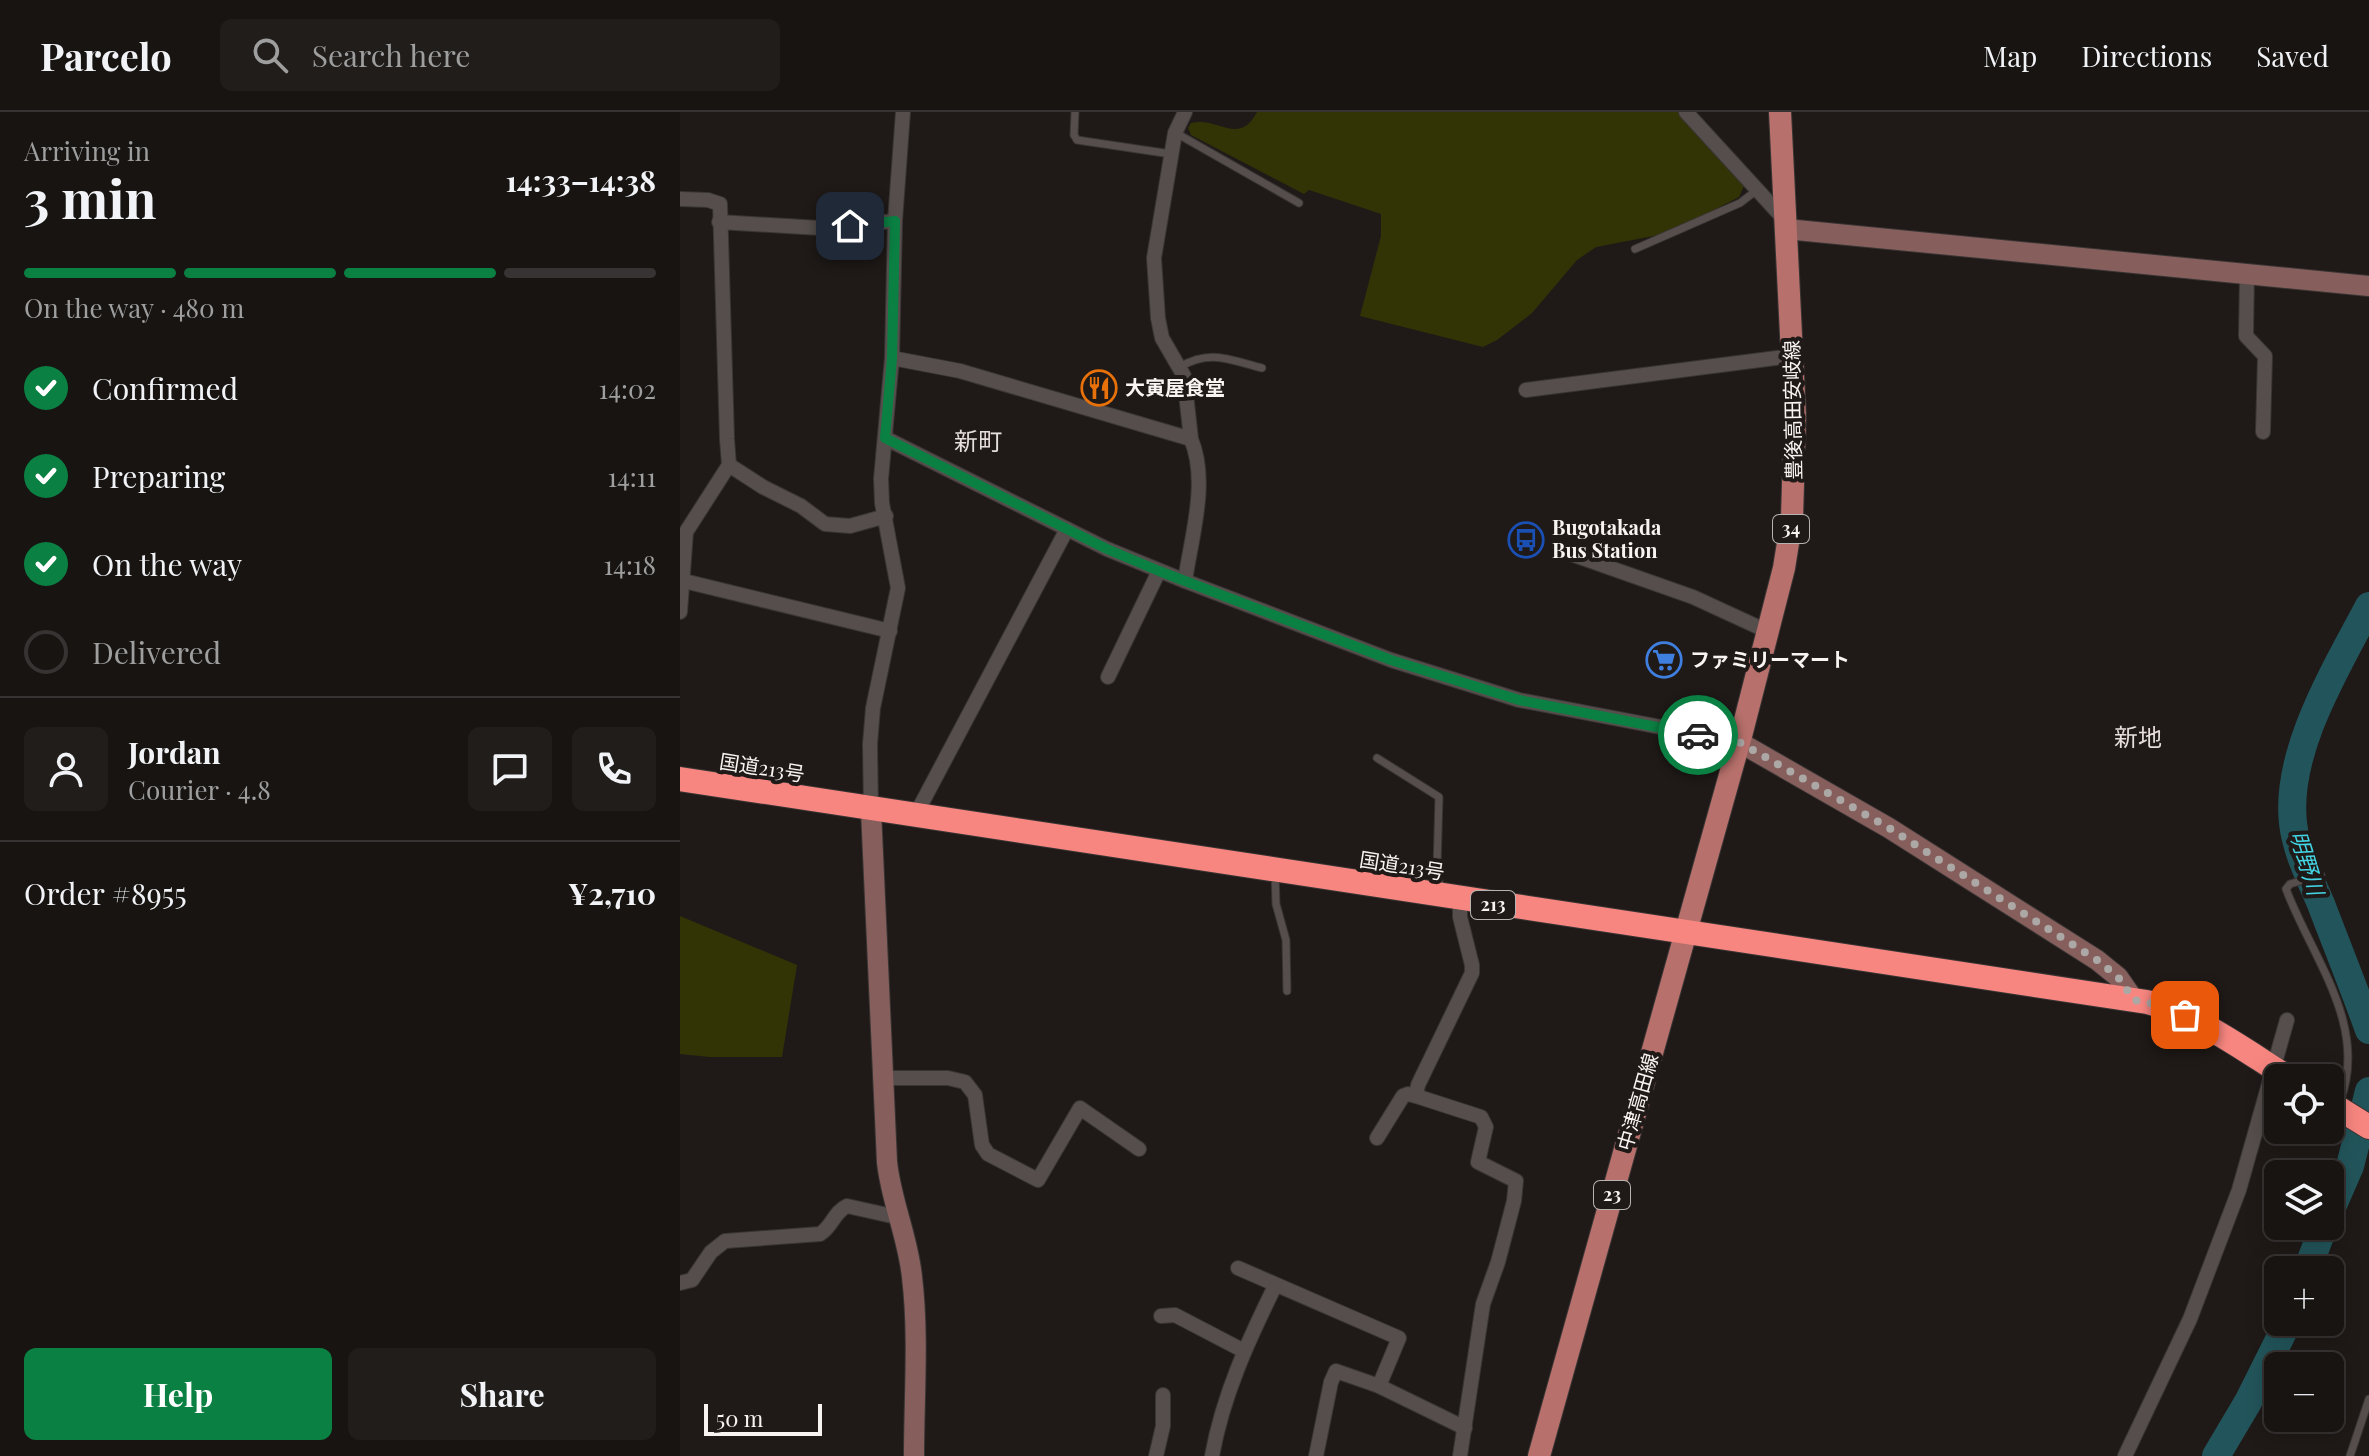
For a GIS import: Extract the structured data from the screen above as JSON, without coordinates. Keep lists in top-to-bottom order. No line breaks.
{"streets":{"highway":["国道213号","213"],"main road":["豊後高田安岐線","34","中津高田線","23"]},"crossings":[["豊後高田安岐線","国道213号"],["豊後高田安岐線","中津高田線"],["国道213号","中津高田線"]],"districts":["新町","新地"],"water":["明野川"],"places":{"restaurant":["大寅屋食堂"],"bus stop":["Bugotakada Bus Station"],"supermarket":["ファミリーマート"]},"scale_bar":"50 m","page":{"header":"Parcelo","search":"Search here","nav":["Map","Directions","Saved"],"heading":["3 min","Arriving in","14:33–14:38"],"panel":["Jordan","Courier · 4.8","Order #8955","¥2,710"],"bar":"On the way · 480 m","list":[["Confirmed","14:02"],["Preparing","14:11"],["On the way","14:18"],"Delivered"],"map_buttons":["+","−"],"buttons":["Help","Share"],"scale":"50 m"}}
